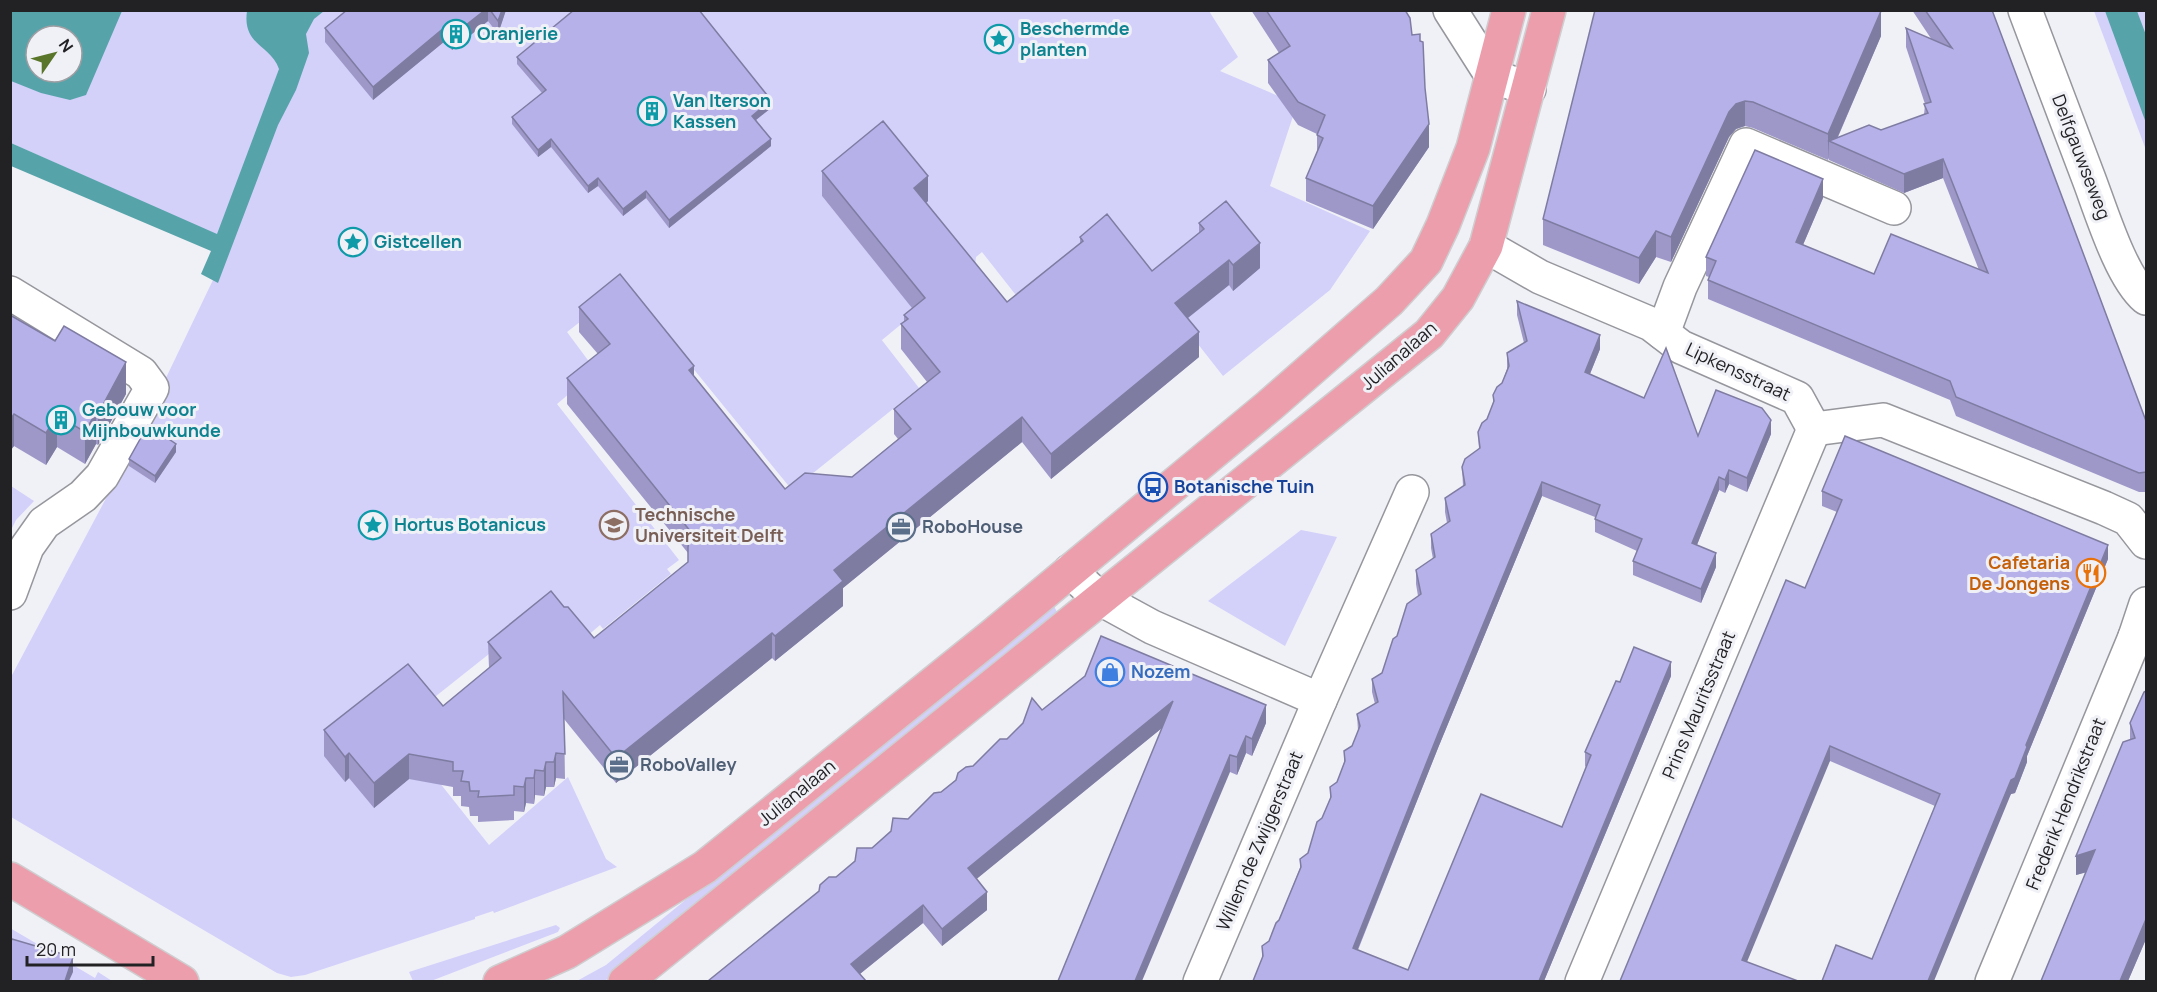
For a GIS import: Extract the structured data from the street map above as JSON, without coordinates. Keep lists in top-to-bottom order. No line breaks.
{"streets":{"main road":["Julianalaan"],"street":["Delfgauwseweg","Lipkensstraat","Prins Mauritsstraat","Frederik Hendrikstraat","Willem de Zwijgerstraat"]},"crossings":[["Julianalaan","Lipkensstraat"],["Lipkensstraat","Prins Mauritsstraat"]],"places":{"building":["Oranjerie","Van Iterson Kassen","Gebouw voor Mijnbouwkunde"],"place":["Beschermde planten","Gistcellen","Hortus Botanicus"],"bus stop":["Botanische Tuin"],"school or university":["Technische Universiteit Delft"],"office":["RoboHouse","RoboValley"],"restaurant":["Cafetaria De Jongens"],"shop":["Nozem"]},"scale_bar":"20 m","north":"top right"}
